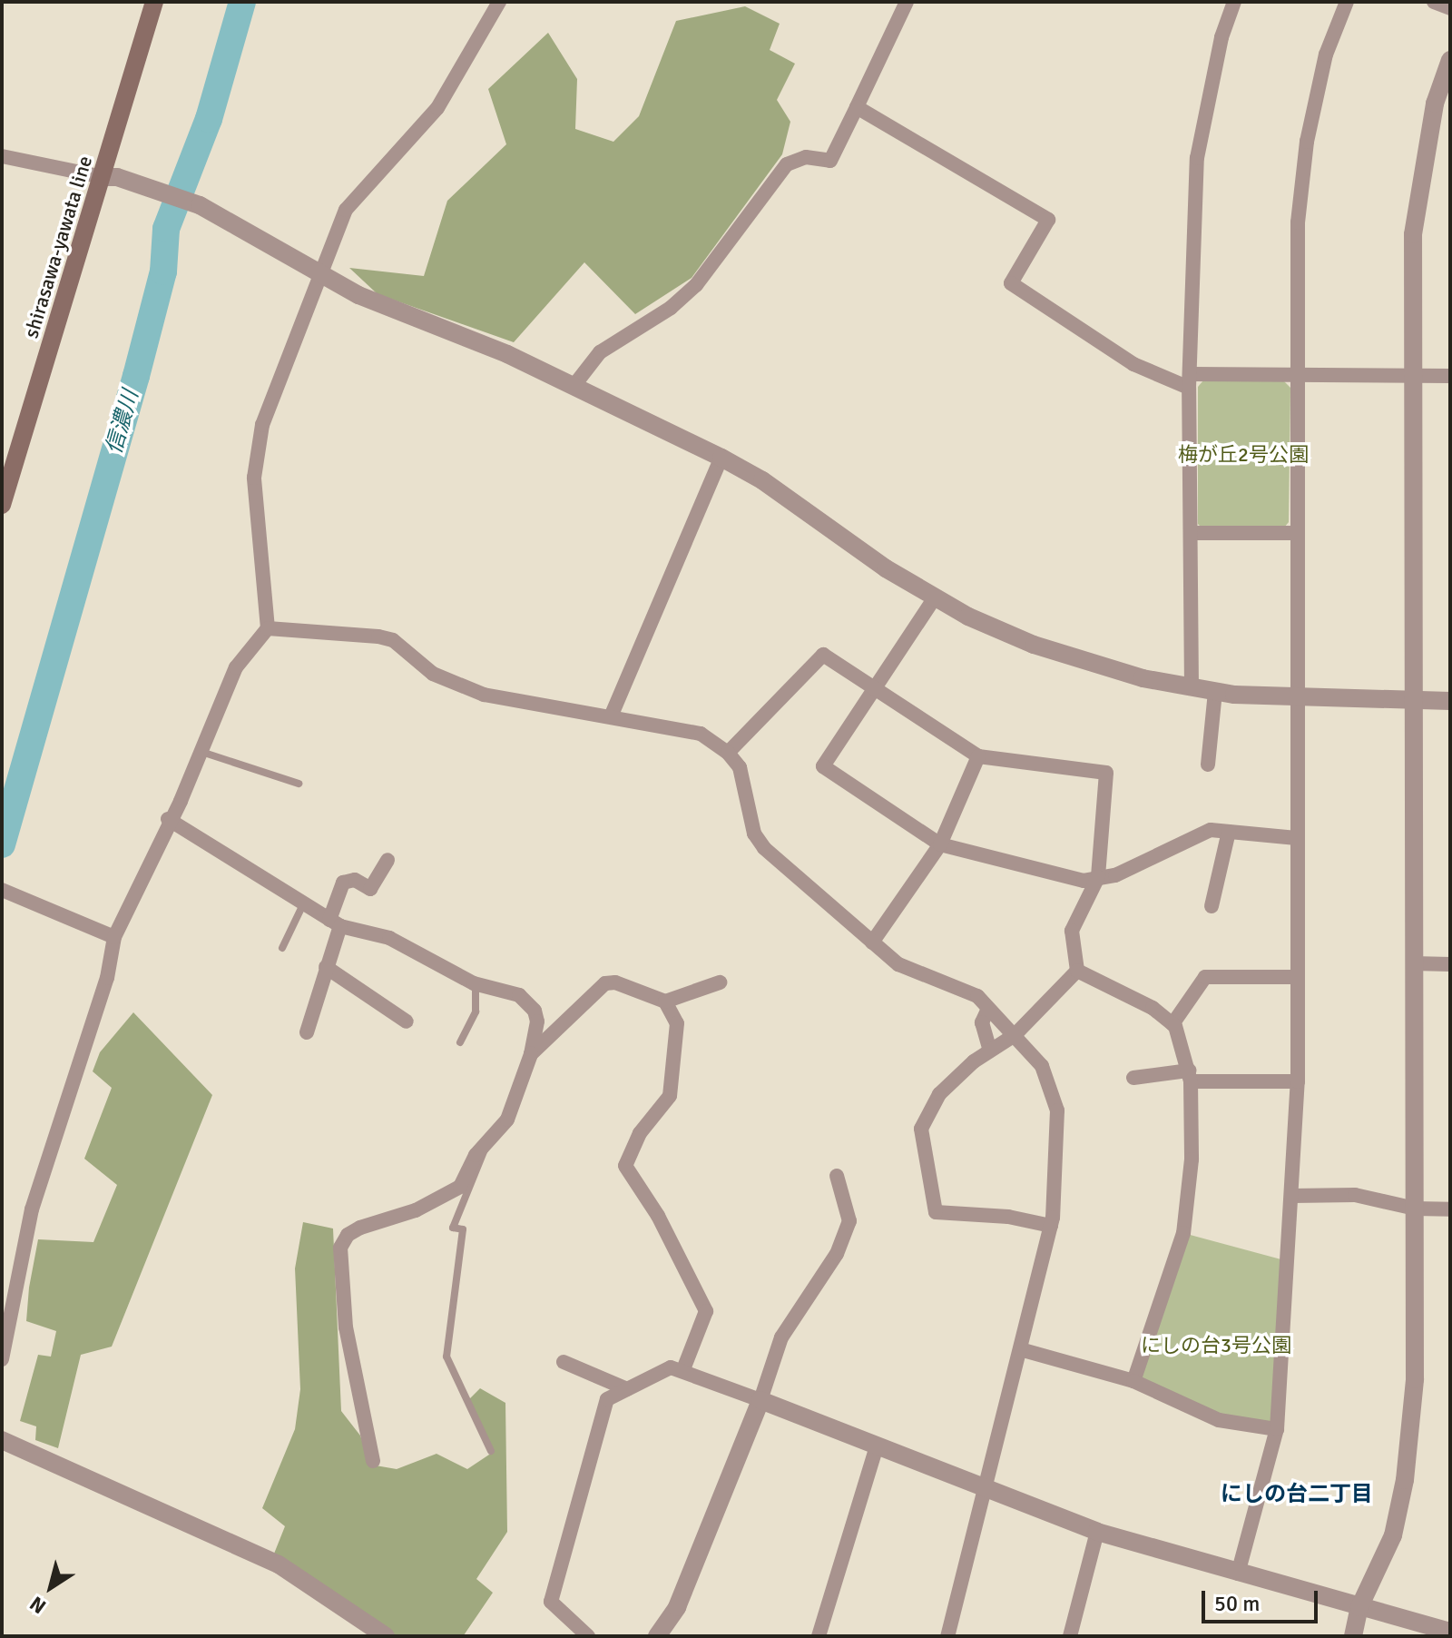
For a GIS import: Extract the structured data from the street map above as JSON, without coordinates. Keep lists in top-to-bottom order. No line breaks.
{"streets":{"main road":["shirasawa-yawata line"]},"districts":["にしの台二丁目"],"water":["信濃川"],"parks":["梅が丘2号公園","にしの台3号公園"],"scale_bar":"50 m","north":"bottom left"}
